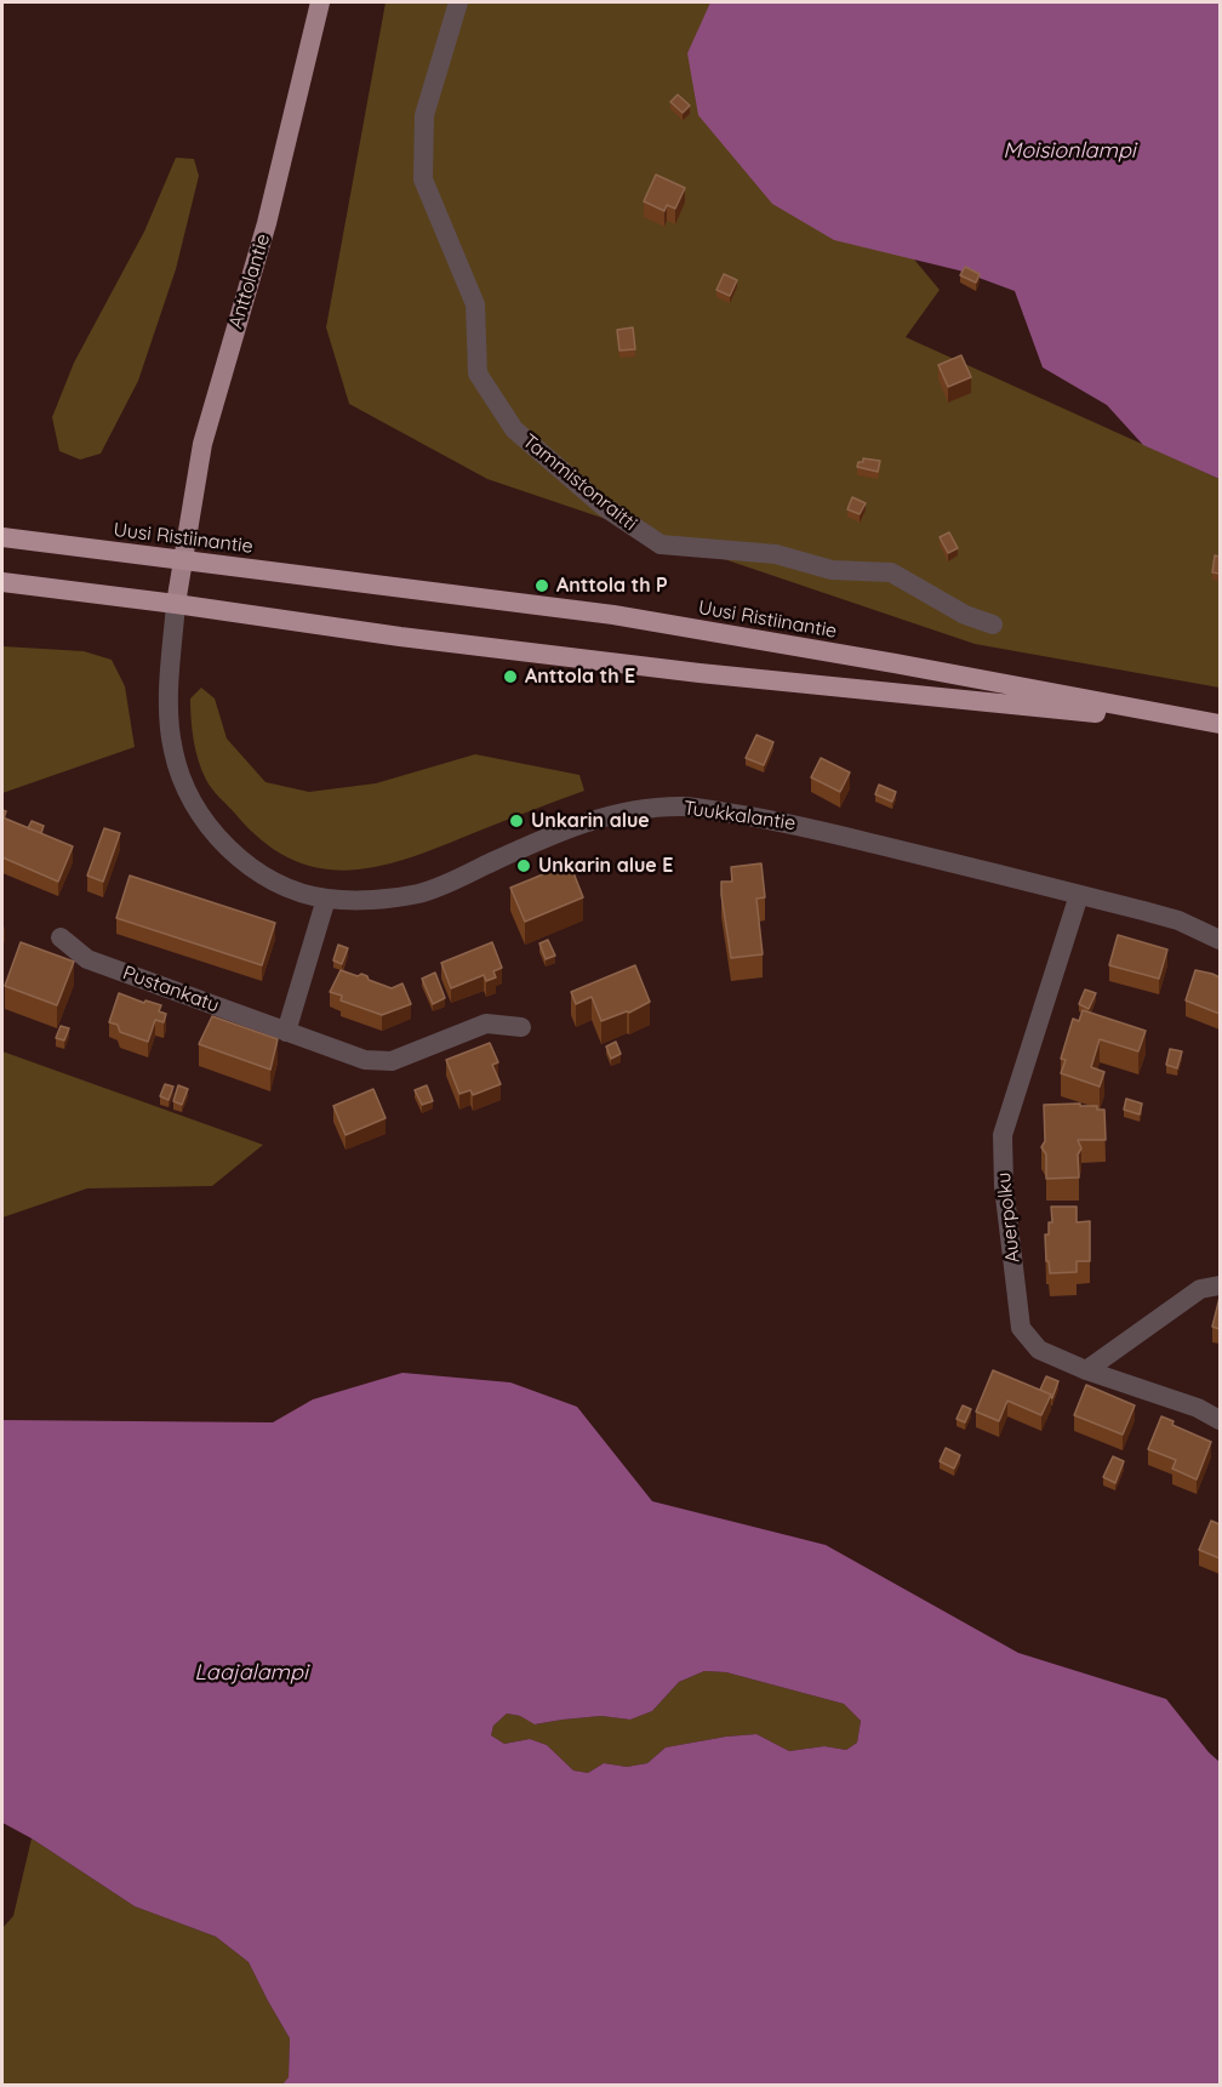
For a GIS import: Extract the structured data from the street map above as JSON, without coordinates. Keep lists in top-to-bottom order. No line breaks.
{"streets":{"highway":["Uusi Ristiinantie"],"main road":["Anttolantie"],"street":["Tammistonraitti","Tuukkalantie","Pustankatu","Auerpolku"]},"crossings":[["Anttolantie","Uusi Ristiinantie"],["Anttolantie","Tuukkalantie"],["Uusi Ristiinantie","Tuukkalantie"],["Tuukkalantie","Auerpolku"]],"water":["Moisionlampi","Laajalampi"],"places":["Anttola th P","Anttola th E","Unkarin alue","Unkarin alue E"]}
